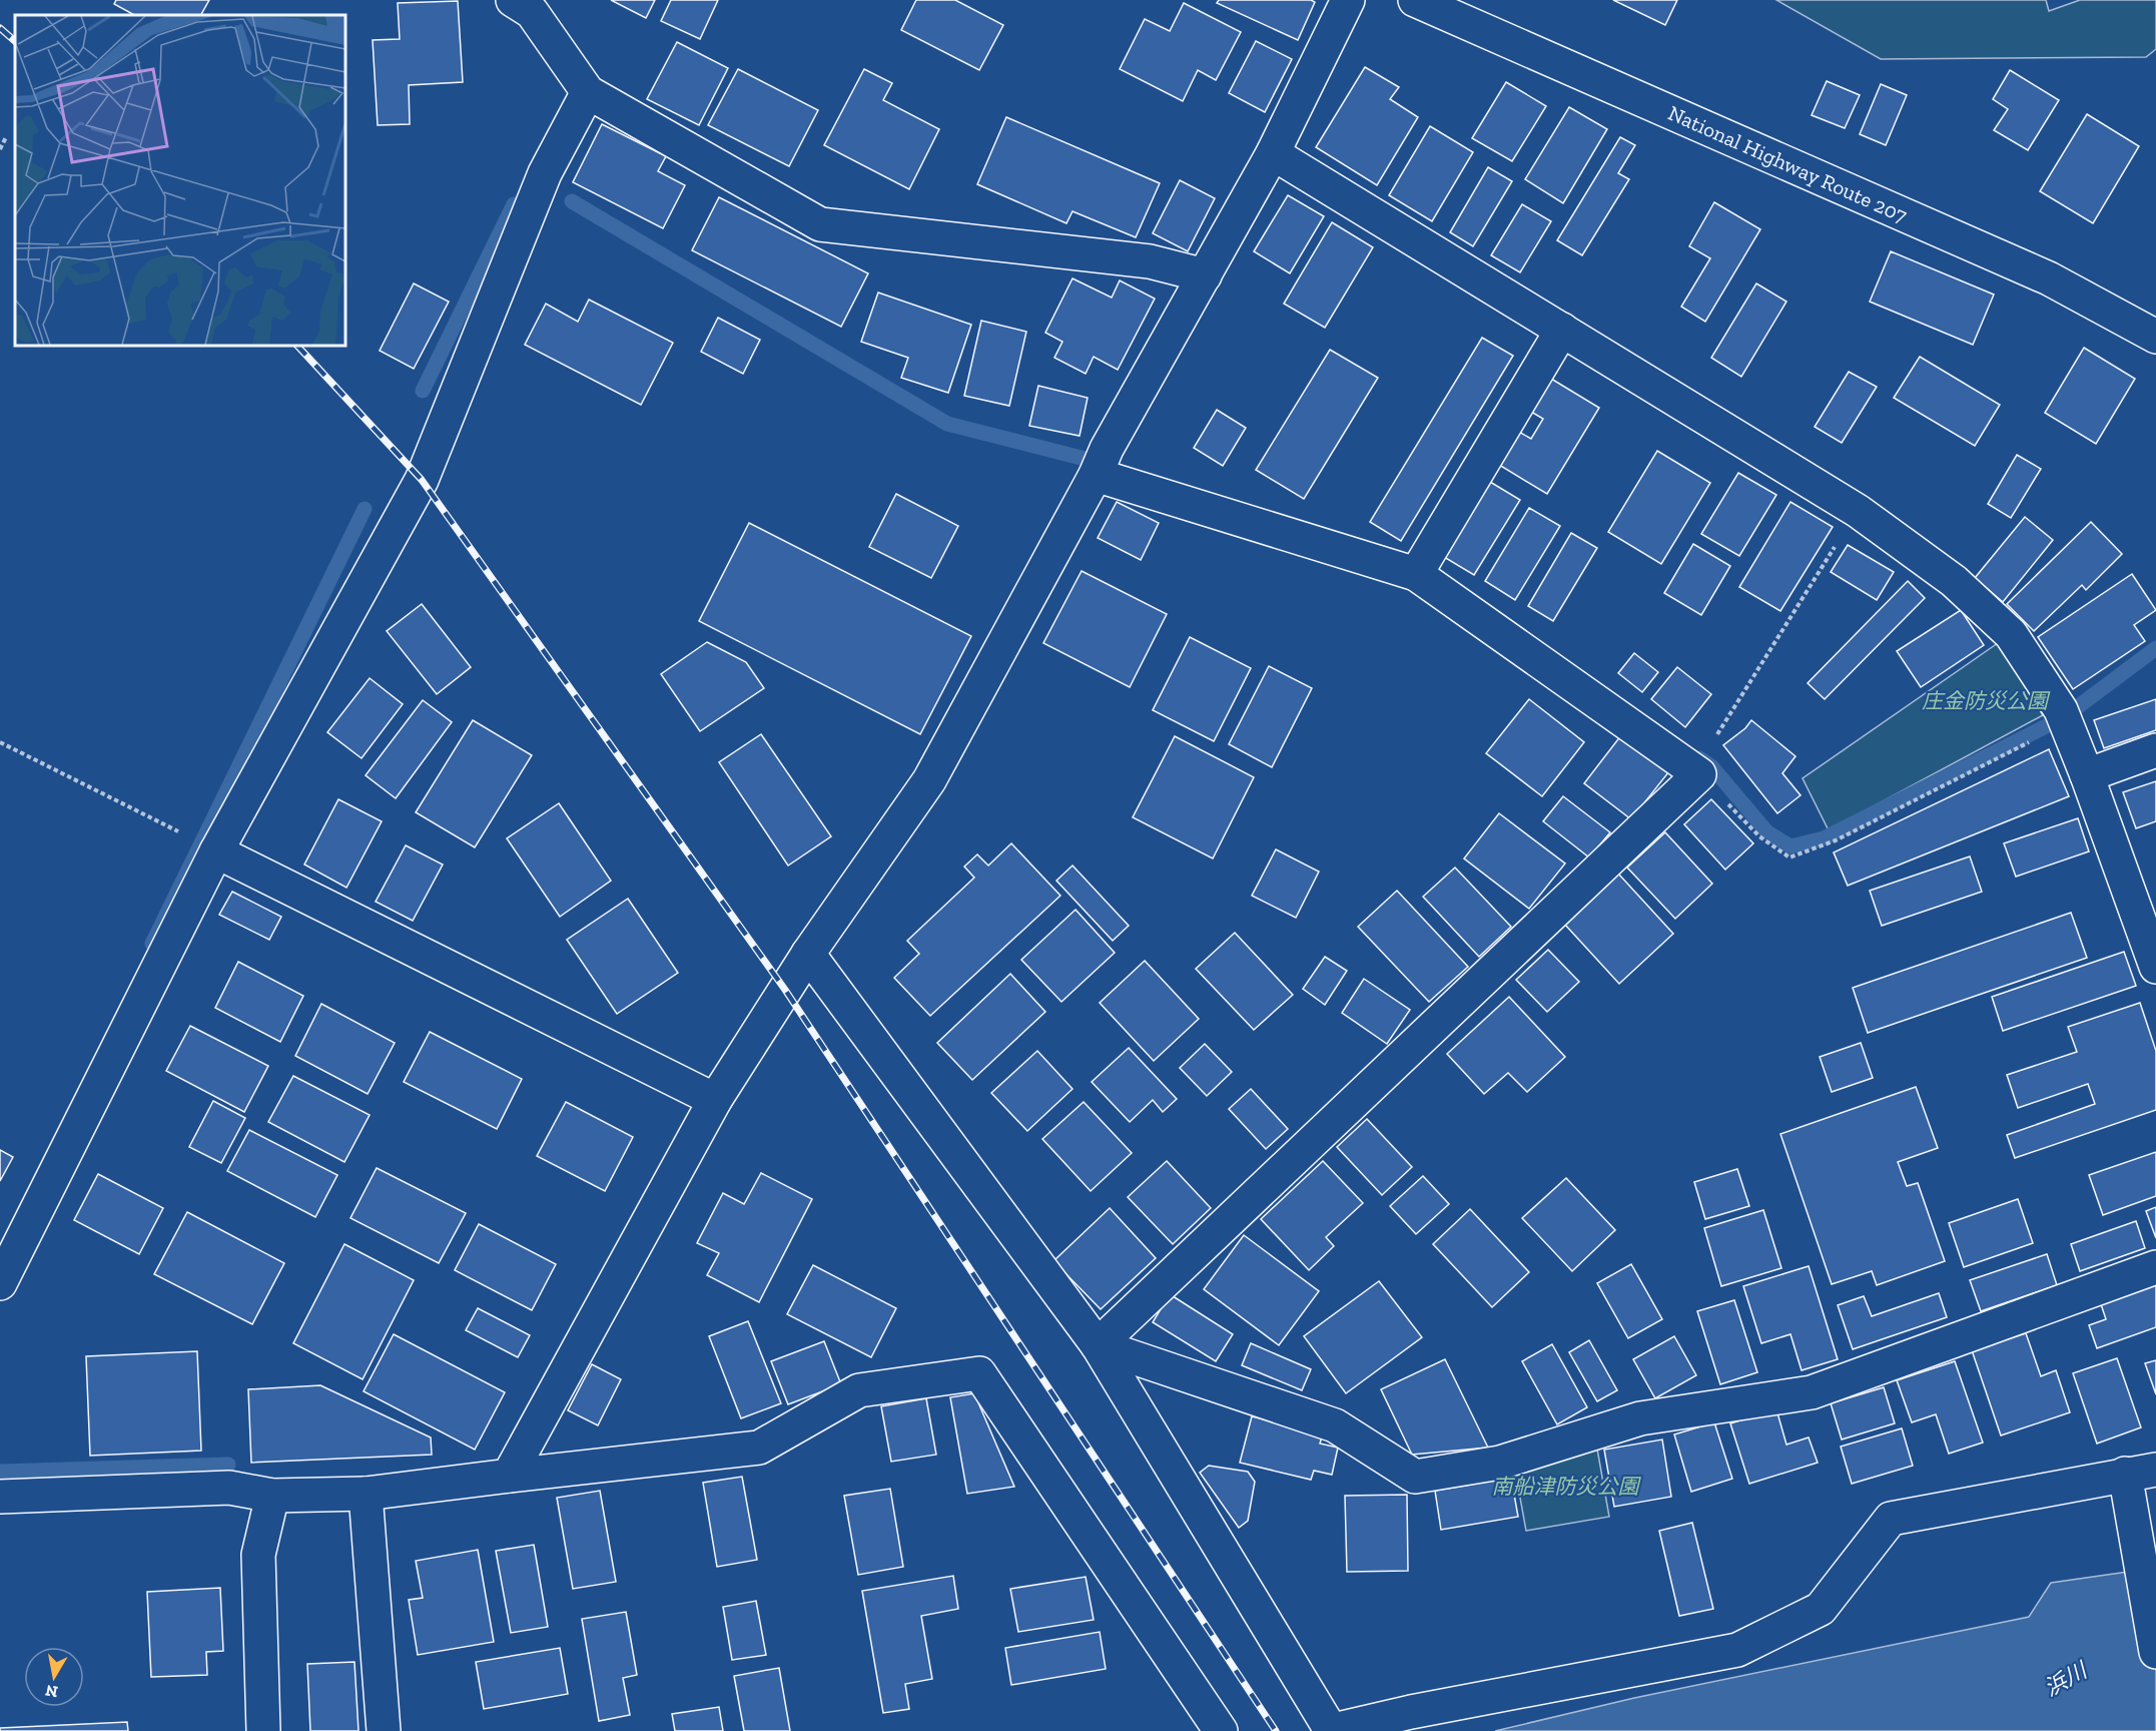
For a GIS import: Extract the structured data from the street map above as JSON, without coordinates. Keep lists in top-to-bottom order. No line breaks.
{"streets":{"main road":["National Highway Route 207"]},"water":["浜川"],"parks":["庄金防災公園","南船津防災公園"],"north":"bottom"}
